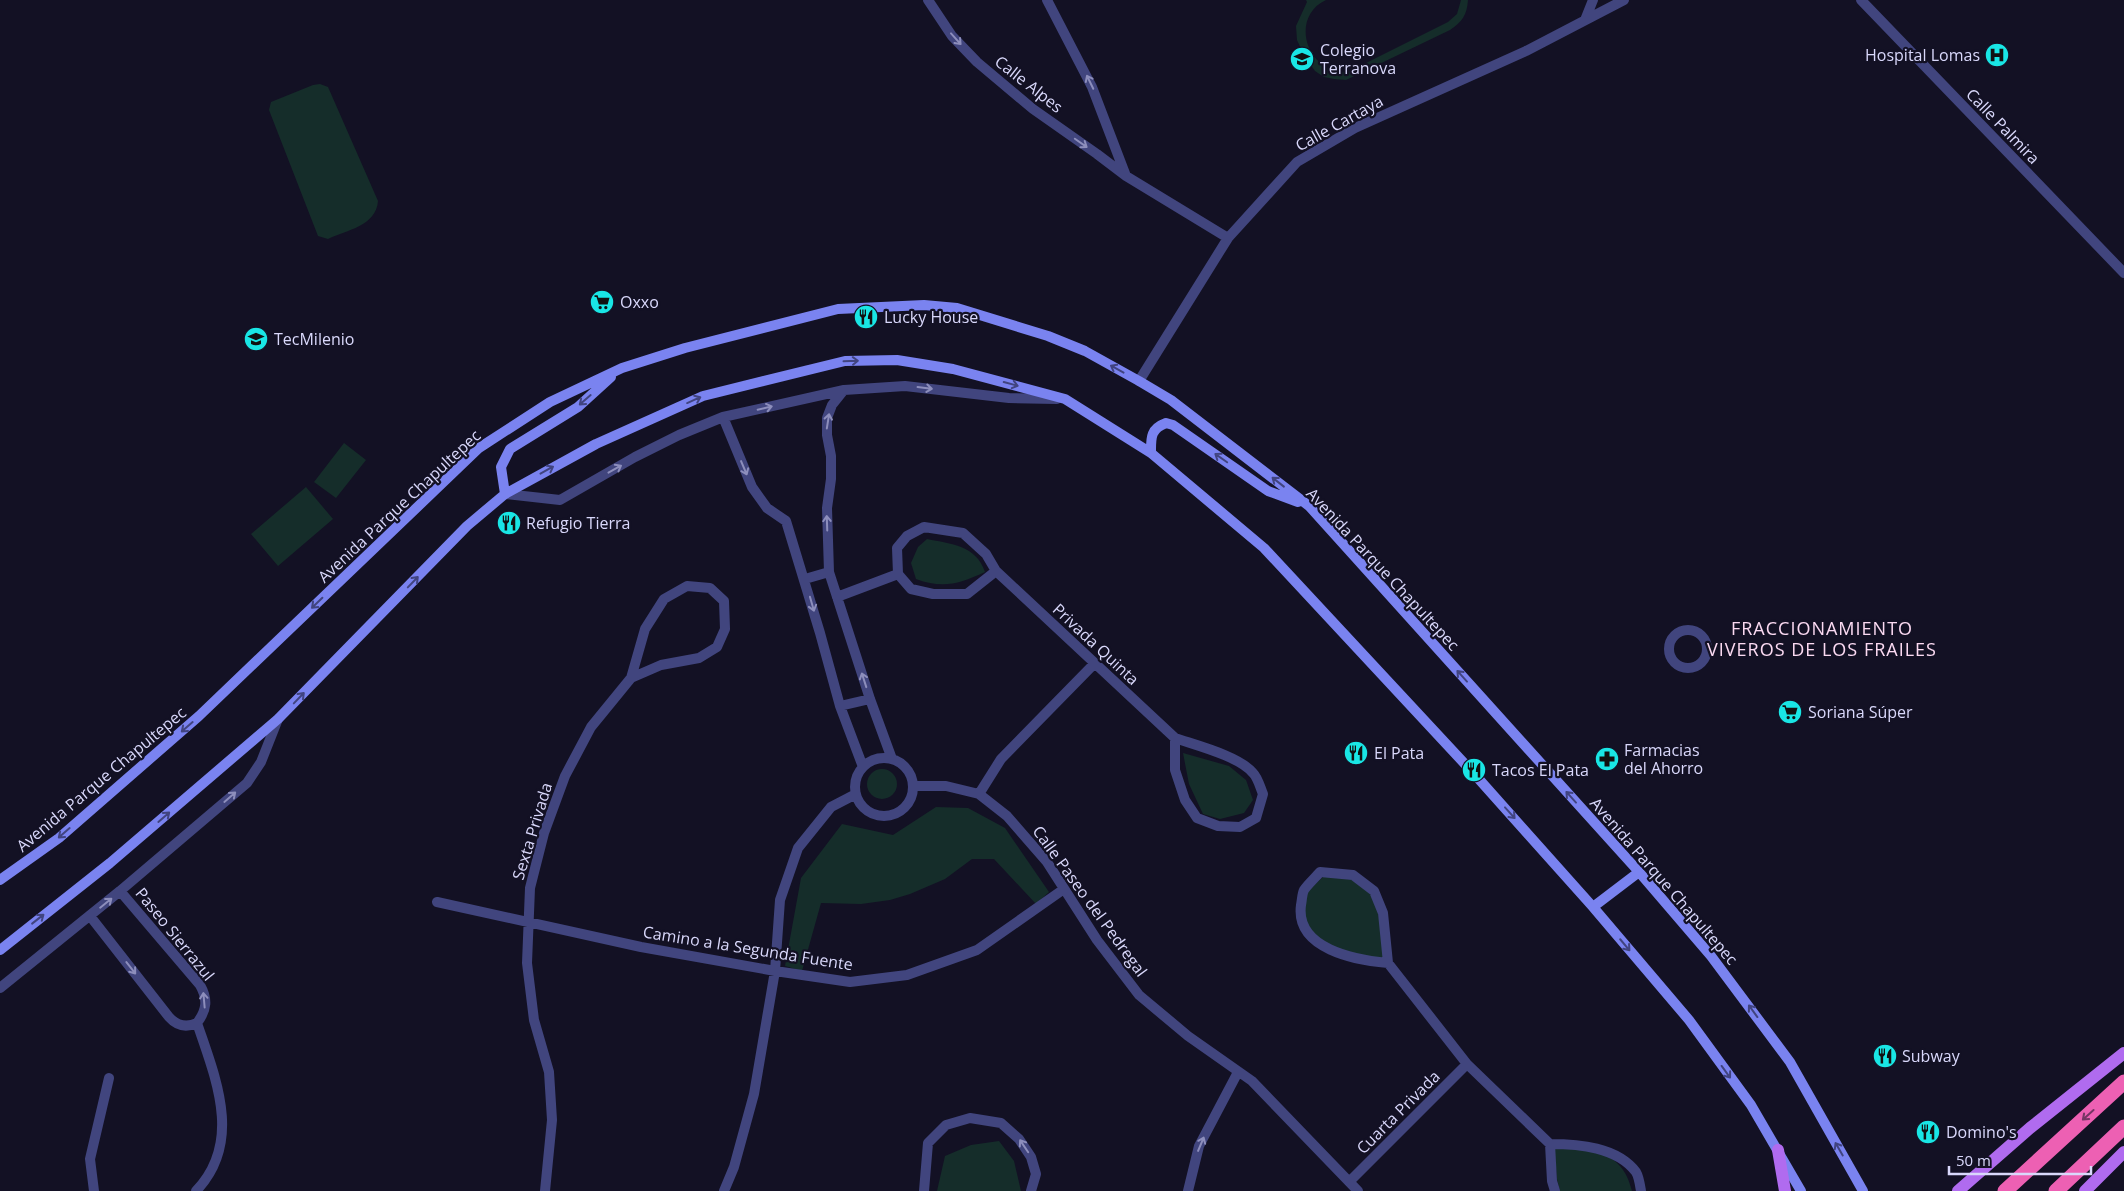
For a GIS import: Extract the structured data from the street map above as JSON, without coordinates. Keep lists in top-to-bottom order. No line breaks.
{"streets":{"main road":["Avenida Parque Chapultepec"],"street":["Calle Alpes","Calle Cartaya","Calle Palmira","Privada Quinta","Sexta Privada","Calle Paseo del Pedregal","Paseo Sierrazul","Camino a la Segunda Fuente","Cuarta Privada"]},"crossings":[["Calle Alpes","Calle Cartaya"],["Calle Cartaya","Avenida Parque Chapultepec"],["Sexta Privada","Camino a la Segunda Fuente"],["Calle Paseo del Pedregal","Camino a la Segunda Fuente"],["Calle Paseo del Pedregal","Cuarta Privada"]],"districts":["FRACCIONAMIENTO VIVEROS DE LOS FRAILES"],"places":{"hospital":["Hospital Lomas"],"school or university":["Colegio Terranova","TecMilenio"],"supermarket":["Oxxo","Soriana Súper"],"restaurant":["Lucky House","Refugio Tierra","El Pata","Tacos El Pata","Subway","Domino's"],"pharmacy":["Farmacias del Ahorro"]},"scale_bar":"50 m"}
